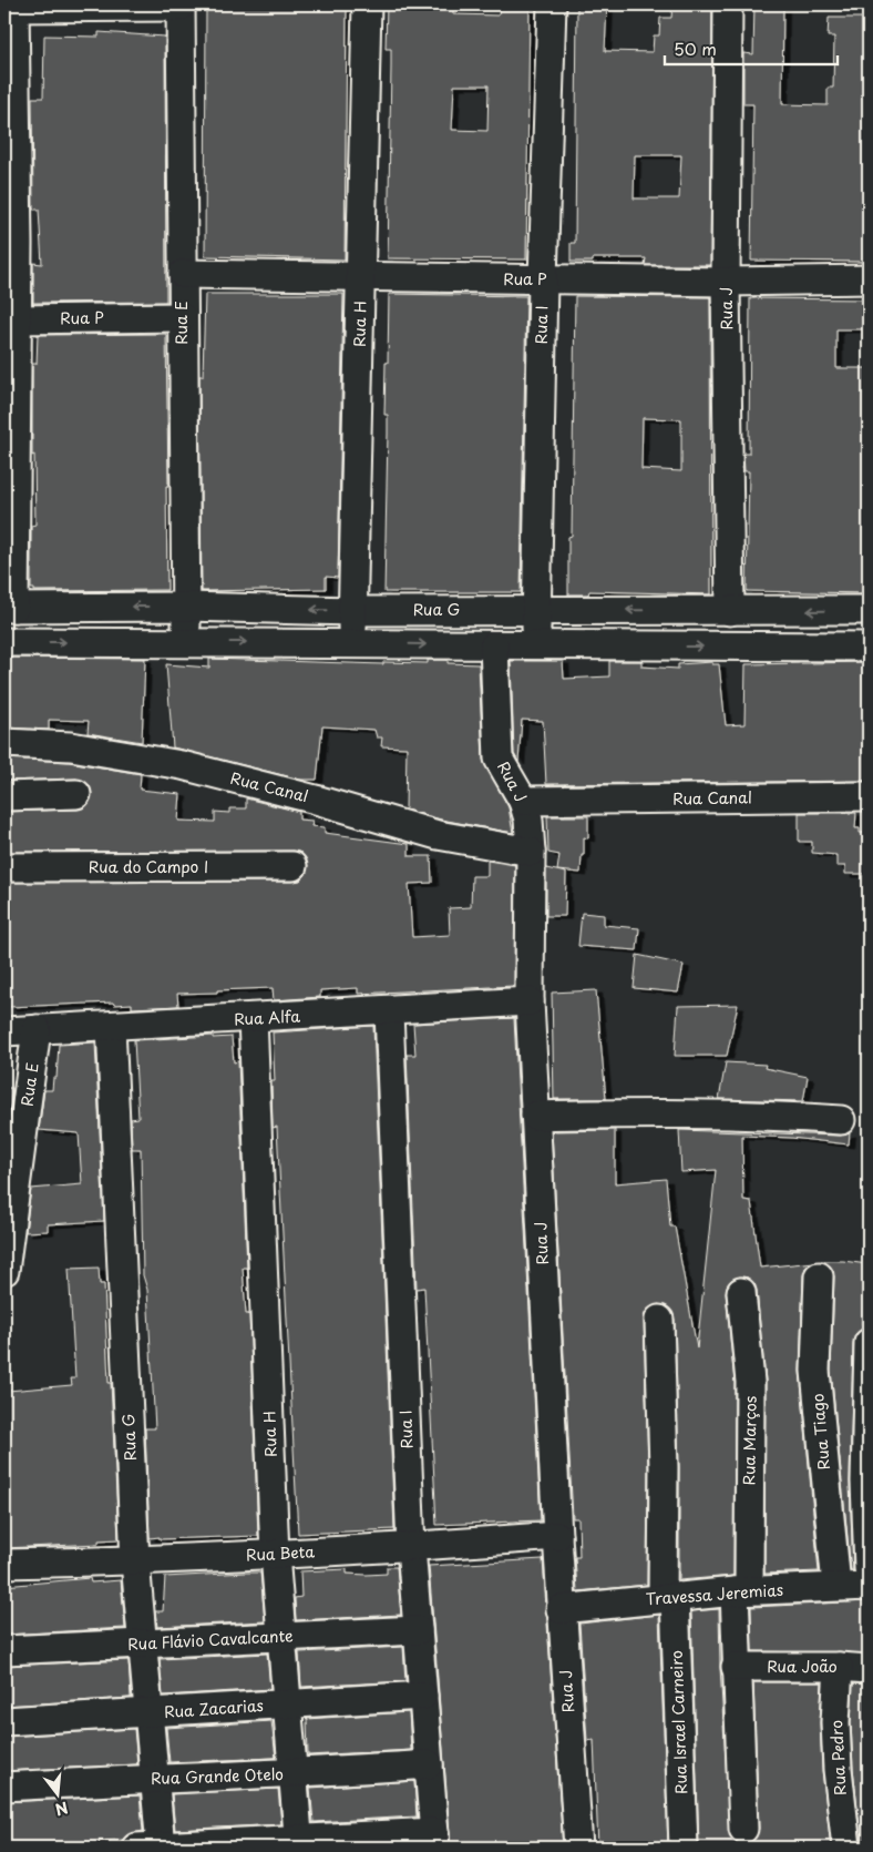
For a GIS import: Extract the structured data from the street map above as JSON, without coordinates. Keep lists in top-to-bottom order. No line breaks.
{"streets":{"street":["Rua P","Rua J","Rua E","Rua H","Rua I","Rua G","Rua Canal","Rua do Campo I","Rua Alfa","Rua Tiago","Rua Marços","Rua Beta","Travessa Jeremias","Rua Flávio Cavalcante","Rua João","Rua Zacarias","Rua Israel Carneiro","Rua Pedro","Rua Grande Otelo"]},"crossings":[["Rua P","Rua J"],["Rua P","Rua E"],["Rua P","Rua H"],["Rua P","Rua I"],["Rua J","Rua G"],["Rua J","Rua Canal"],["Rua J","Rua Alfa"],["Rua J","Rua Beta"],["Rua J","Travessa Jeremias"],["Rua E","Rua G"],["Rua E","Rua Alfa"],["Rua H","Rua G"],["Rua H","Rua Alfa"],["Rua H","Rua Beta"],["Rua H","Rua Flávio Cavalcante"],["Rua H","Rua Zacarias"],["Rua H","Rua Grande Otelo"],["Rua I","Rua G"],["Rua I","Rua Alfa"],["Rua I","Rua Beta"],["Rua I","Rua Flávio Cavalcante"],["Rua I","Rua Zacarias"],["Rua I","Rua Grande Otelo"],["Rua G","Rua Alfa"],["Rua G","Rua Beta"],["Rua G","Rua Flávio Cavalcante"],["Rua G","Rua Zacarias"],["Rua G","Rua Grande Otelo"],["Rua Tiago","Travessa Jeremias"],["Rua Marços","Travessa Jeremias"],["Rua Marços","Rua João"],["Travessa Jeremias","Rua Israel Carneiro"],["Rua João","Rua Pedro"]],"scale_bar":"50 m","north":"bottom"}
